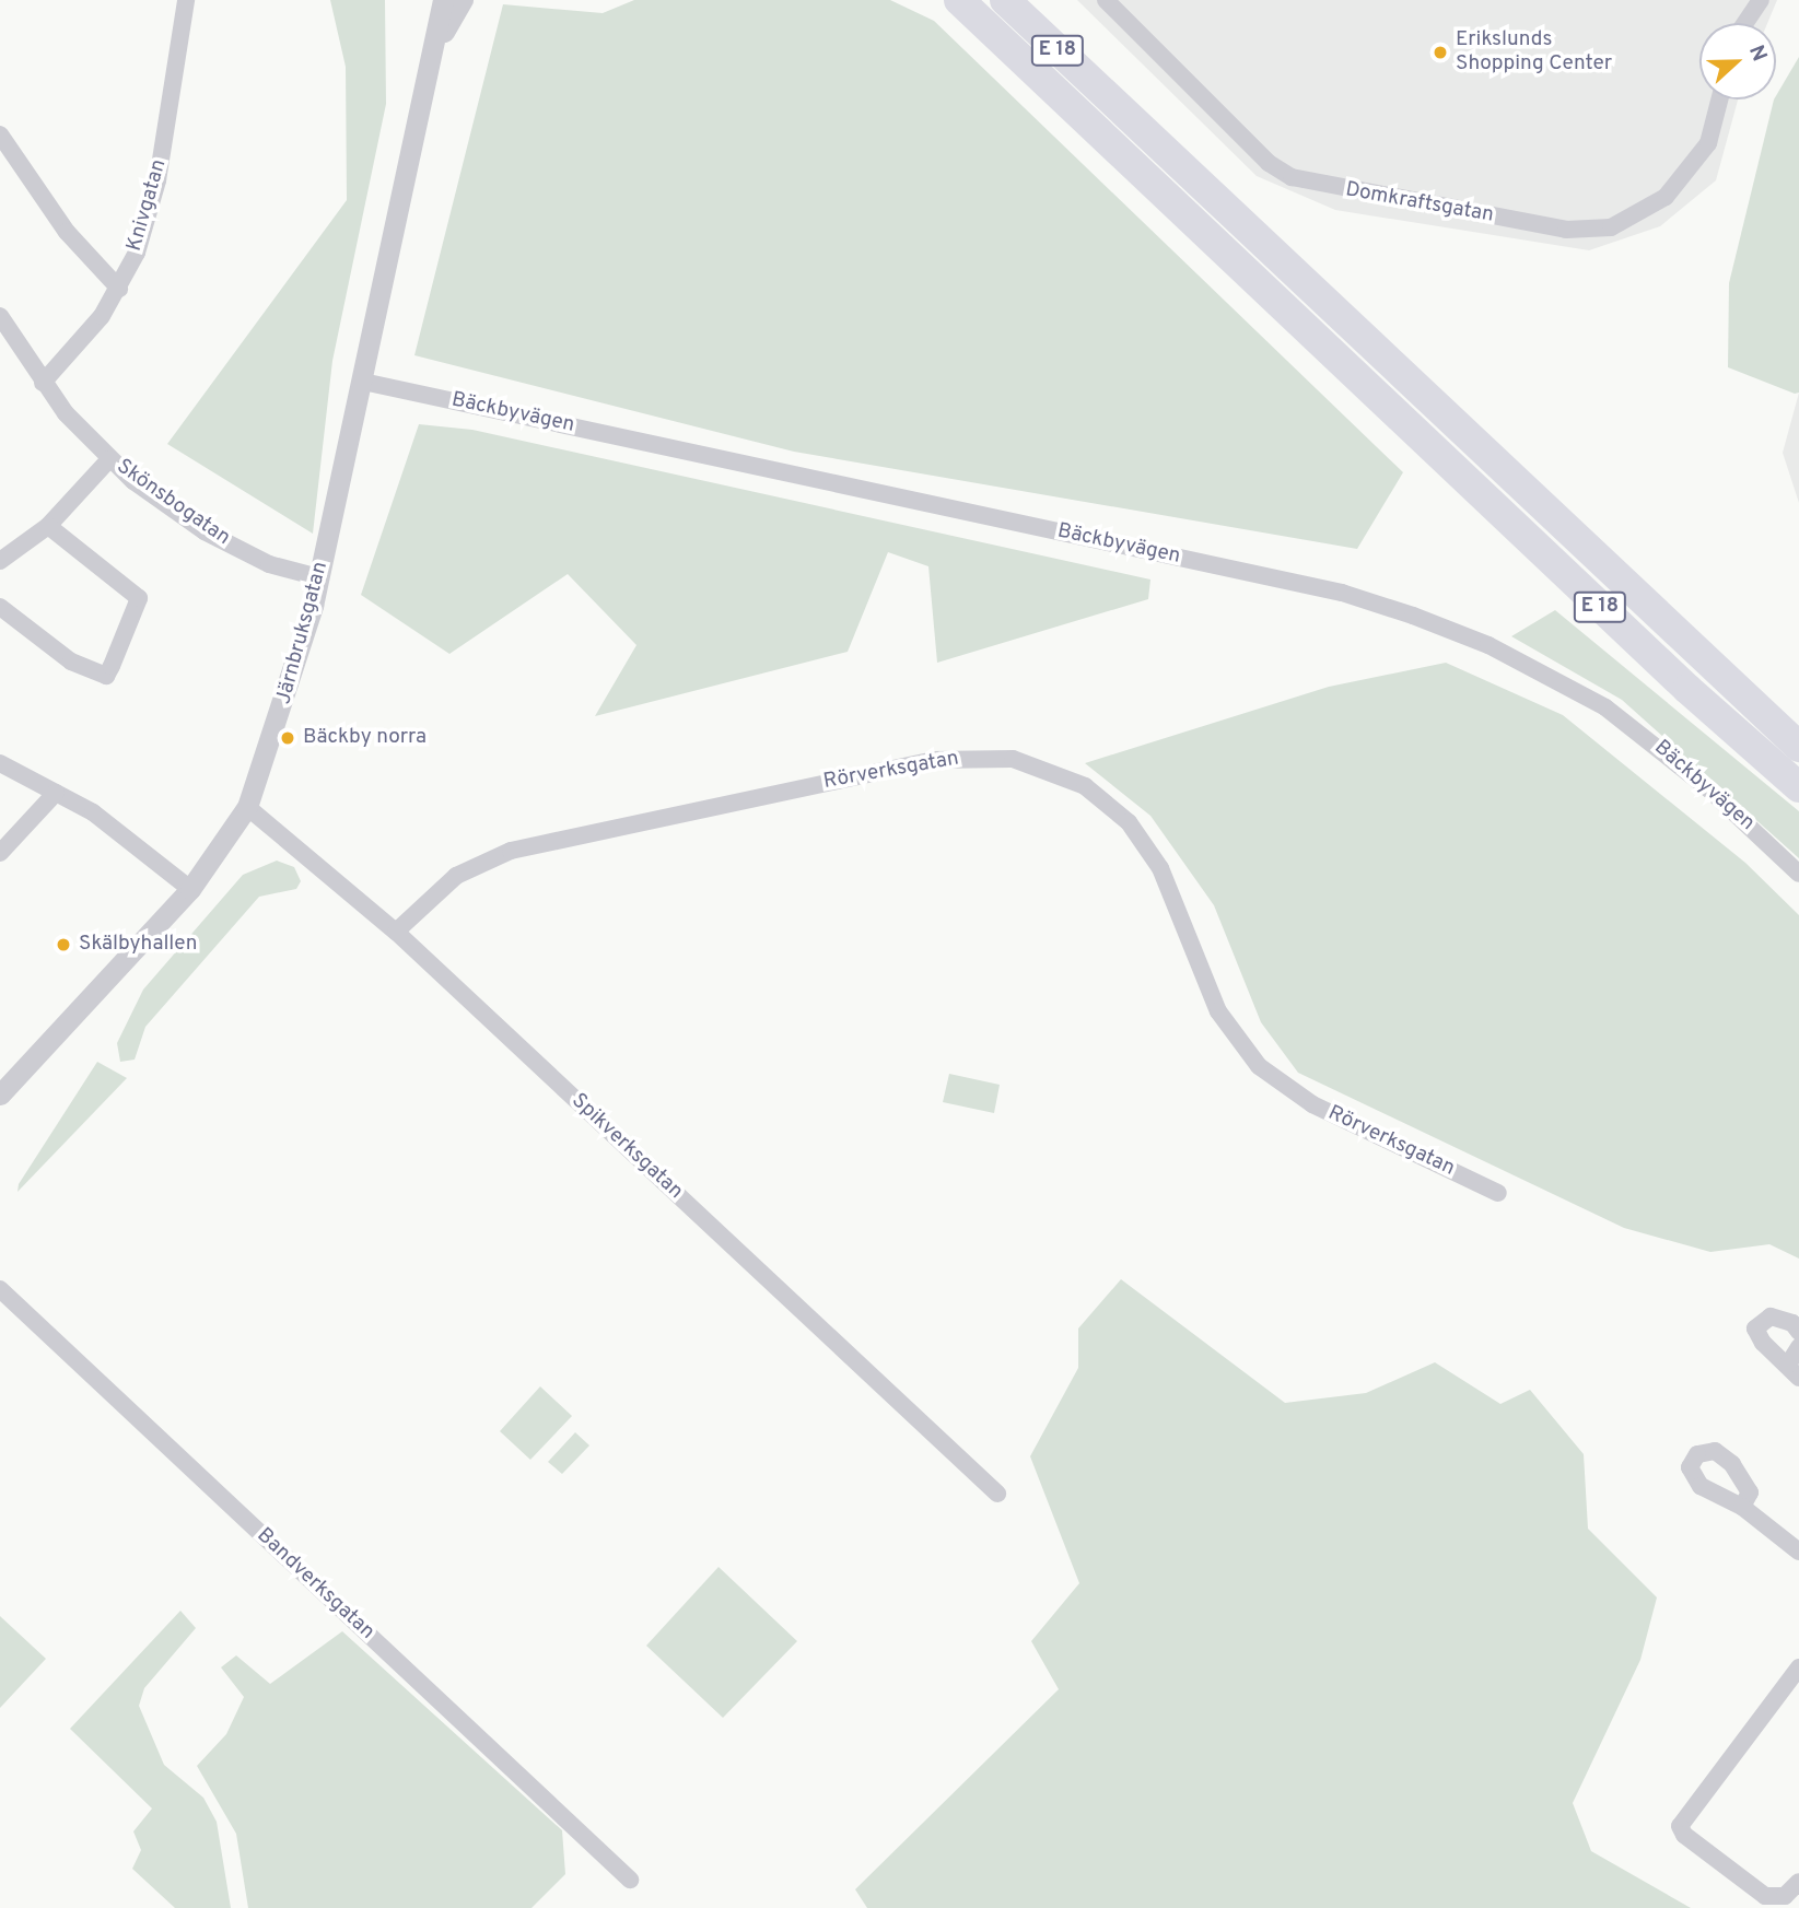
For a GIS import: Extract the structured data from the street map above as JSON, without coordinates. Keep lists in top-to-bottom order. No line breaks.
{"streets":{"highway":["E 18"],"street":["Domkraftsgatan","Knivgatan","Bäckbyvägen","Skönsbogatan","Järnbruksgatan","Rörverksgatan","Spikverksgatan","Bandverksgatan"]},"crossings":[["Knivgatan","Skönsbogatan"],["Bäckbyvägen","Järnbruksgatan"],["Skönsbogatan","Järnbruksgatan"],["Järnbruksgatan","Spikverksgatan"],["Rörverksgatan","Spikverksgatan"]],"places":["Erikslunds Shopping Center","Bäckby norra","Skälbyhallen"],"north":"right"}
